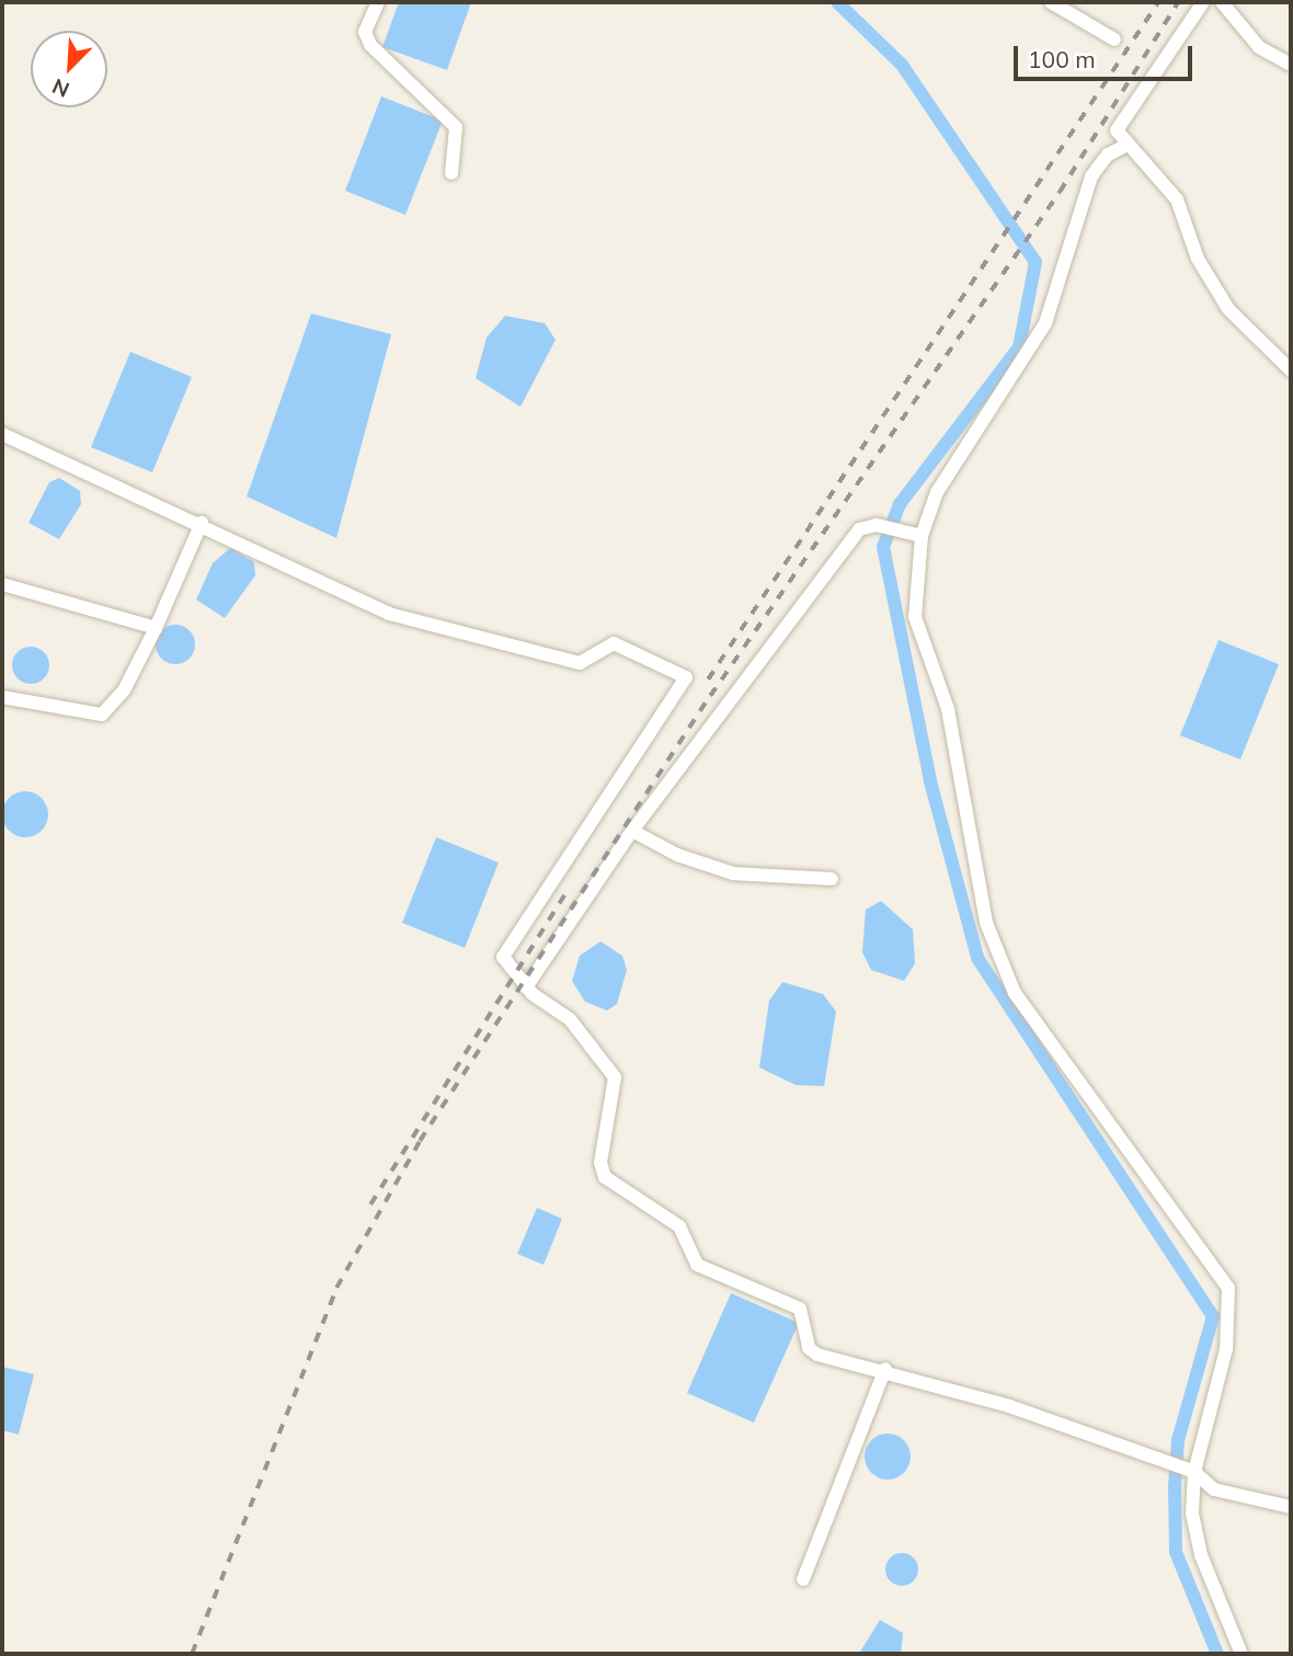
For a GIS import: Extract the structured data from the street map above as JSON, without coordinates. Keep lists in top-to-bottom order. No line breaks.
{"scale_bar":"100 m","north":"bottom left"}
